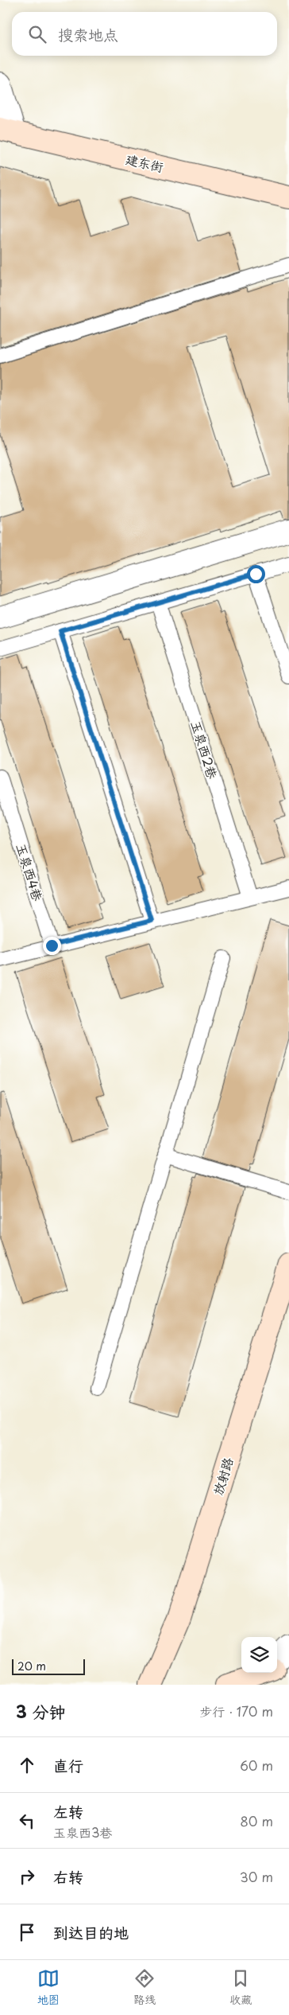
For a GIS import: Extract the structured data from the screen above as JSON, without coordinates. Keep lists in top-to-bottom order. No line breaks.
{"streets":{"street":["建东街","放射路"],"lane":["玉泉西2巷","玉泉西4巷"]},"scale_bar":"20 m","page":{"search":"搜索地点","scale":"20 m","heading":["3 分钟","步行 · 170 m"],"list":[["直行","60 m"],["左转","玉泉西3巷","80 m"],["右转","30 m"],"到达目的地"],"nav":["地图","路线","收藏"]}}
